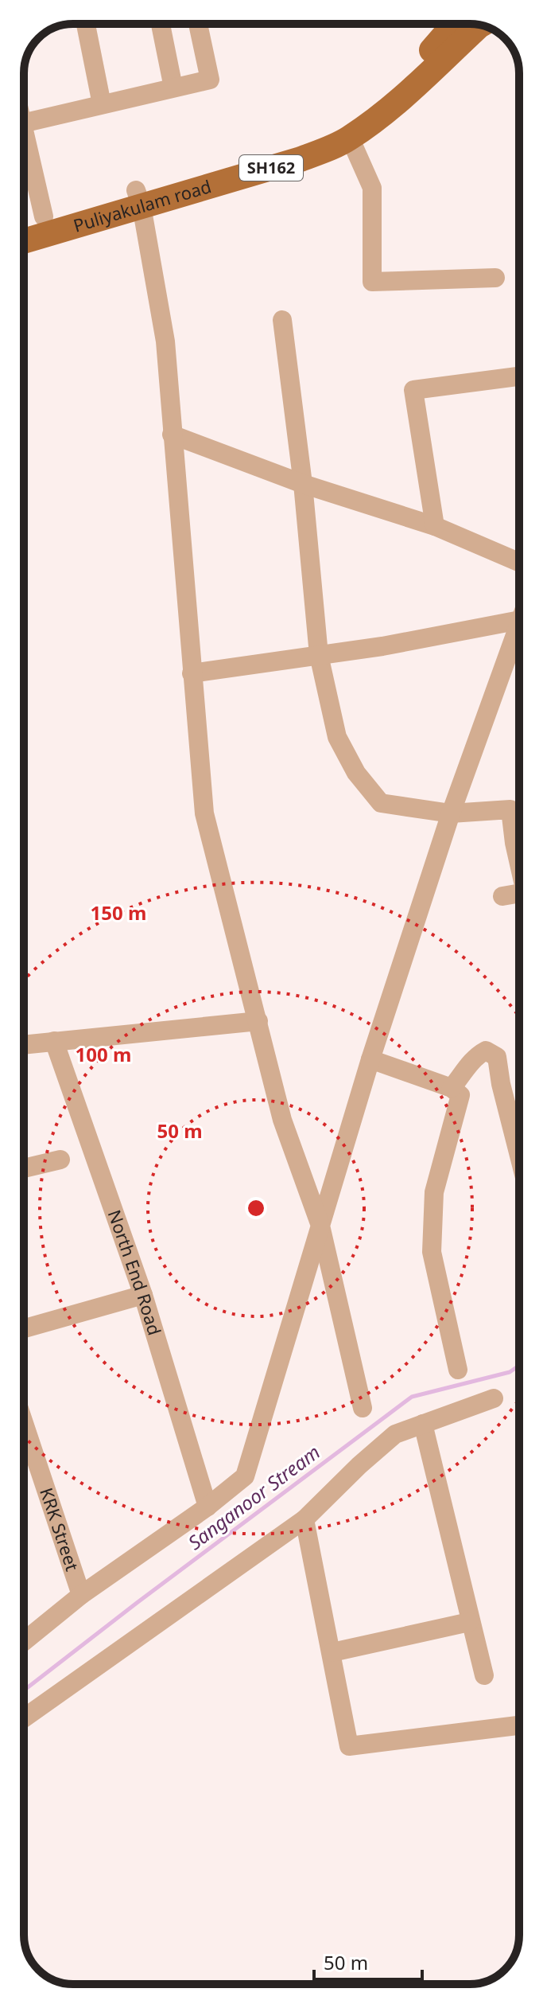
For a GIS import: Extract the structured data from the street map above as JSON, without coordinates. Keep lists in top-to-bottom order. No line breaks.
{"streets":{"main road":["SH162","Puliyakulam road"],"street":["North End Road","KRK Street"]},"water":["Sanganoor Stream"],"scale_bar":"50 m","rings":["150 m","100 m","50 m"]}
